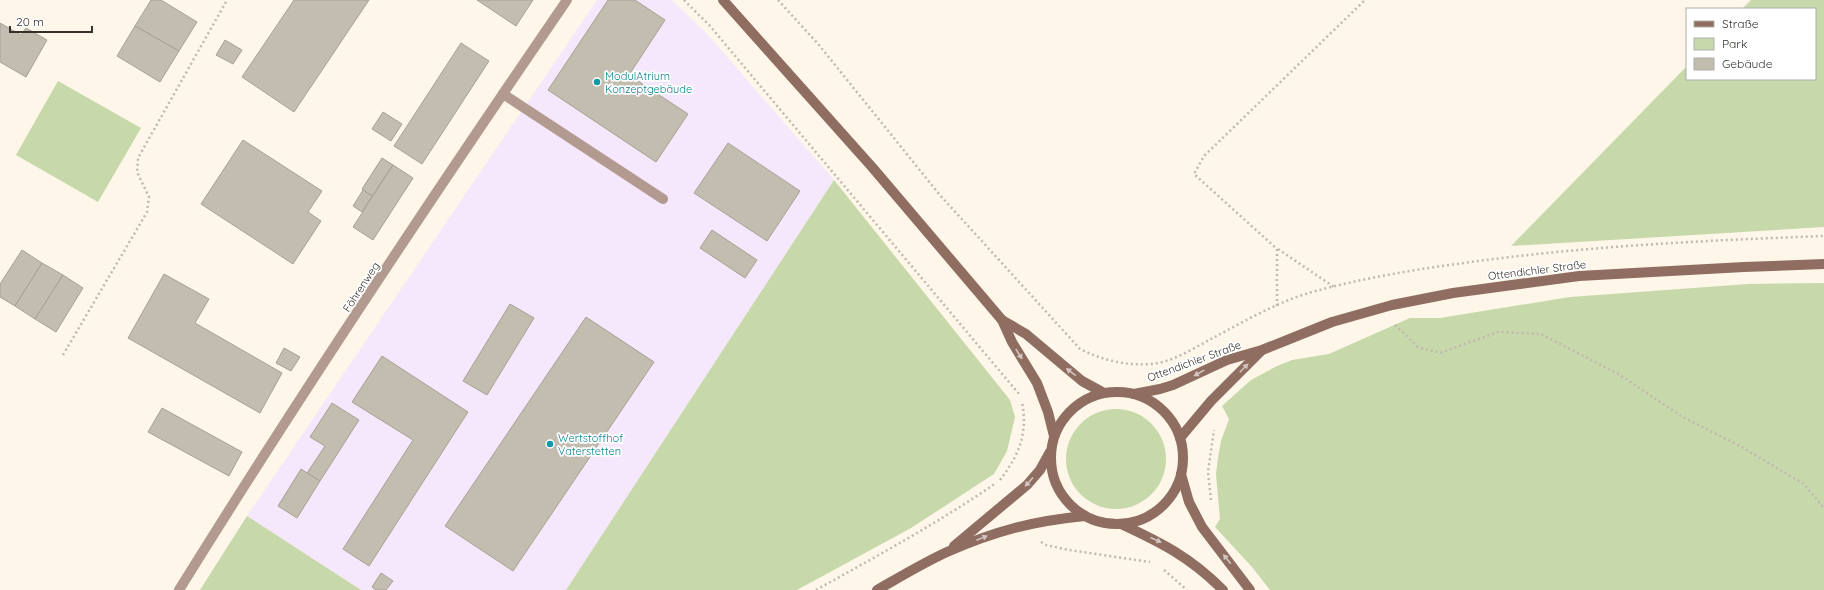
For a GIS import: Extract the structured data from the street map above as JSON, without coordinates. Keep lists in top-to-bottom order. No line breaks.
{"streets":{"street":["Ottendichler Straße","Föhrenweg"]},"places":["ModulAtrium Konzeptgebäude","Wertstoffhof Vaterstetten"],"legend":["Straße","Park","Gebäude"],"scale_bar":"20 m"}
